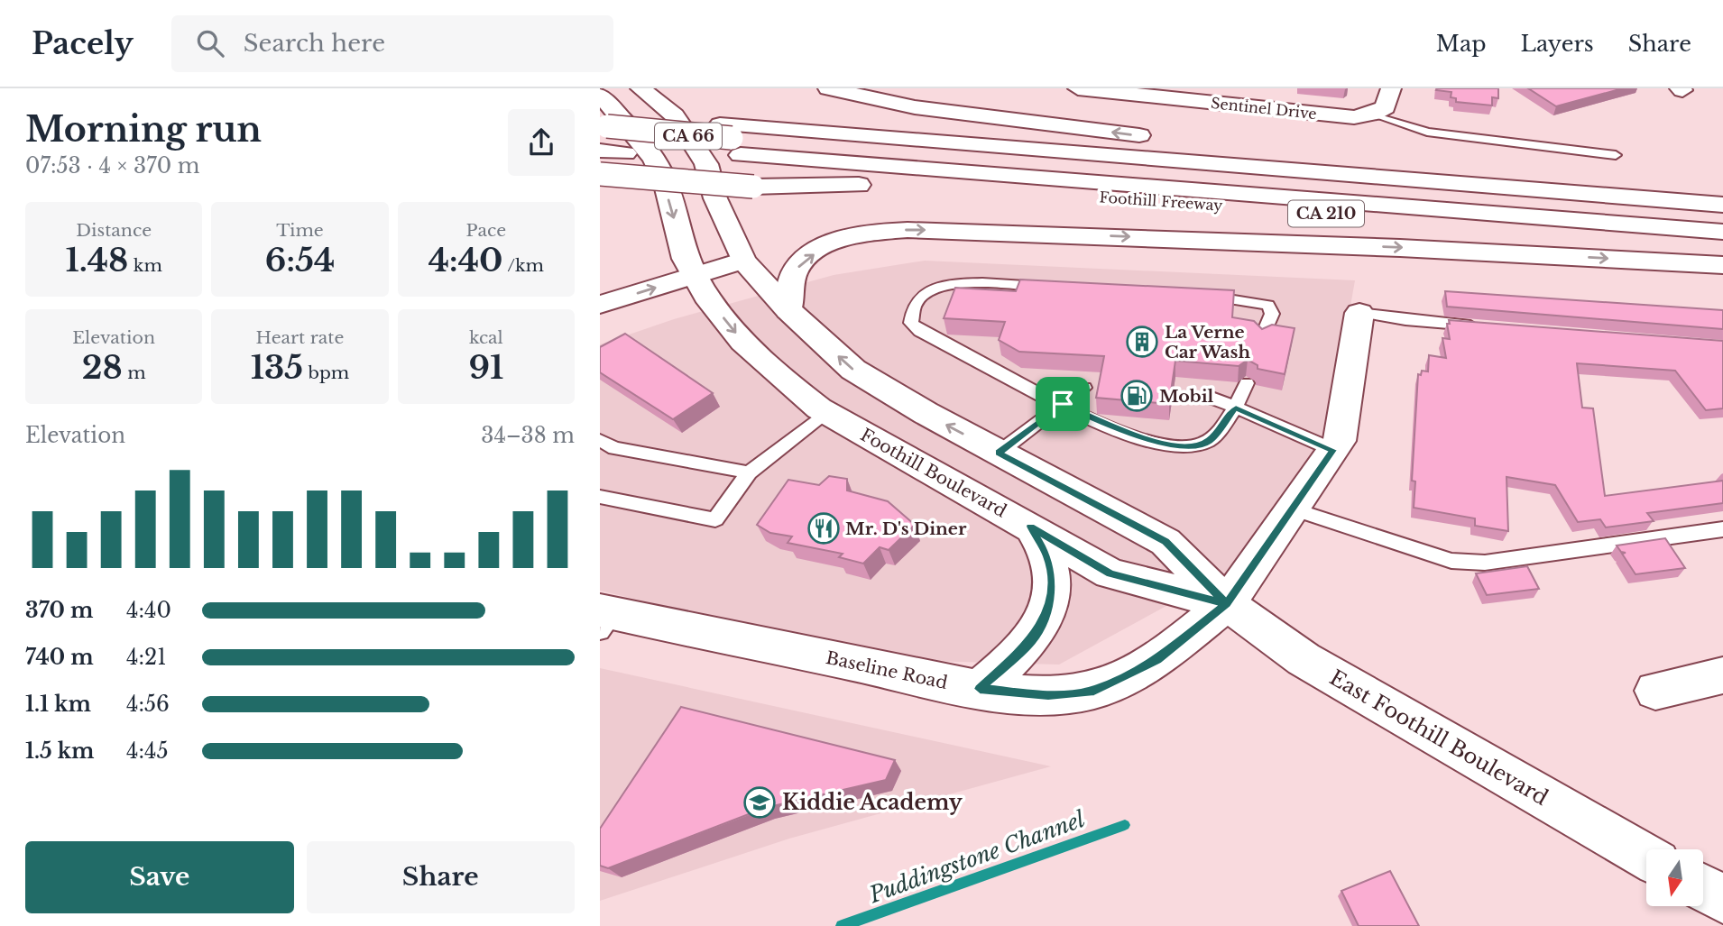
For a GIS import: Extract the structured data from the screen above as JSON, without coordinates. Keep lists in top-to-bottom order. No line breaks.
{"streets":{"main road":["Sentinel Drive","CA 66","Foothill Freeway","CA 210","Foothill Boulevard","Baseline Road","East Foothill Boulevard"]},"crossings":[["Foothill Boulevard","Baseline Road"],["Foothill Boulevard","East Foothill Boulevard"],["Baseline Road","East Foothill Boulevard"]],"water":["Puddingstone Channel"],"places":{"building":["La Verne Car Wash"],"fuel station":["Mobil"],"restaurant":["Mr. D's Diner"],"school or university":["Kiddie Academy"]},"north":"bottom","page":{"header":"Pacely","search":"Search here","nav":["Map","Layers","Share"],"heading":["Morning run","07:53 · 4 × 370 m"],"stats":[["Distance","1.48 km"],["Time","6:54"],["Pace","4:40 /km"],["Elevation","28 m"],["Heart rate","135 bpm"],["kcal","91"]],"chart":["Elevation","34–38 m"],"list":[{"name":"370 m","note":"4:40"},{"name":"740 m","note":"4:21"},{"name":"1.1 km","note":"4:56"},{"name":"1.5 km","note":"4:45"}],"buttons":["Save","Share"]}}
